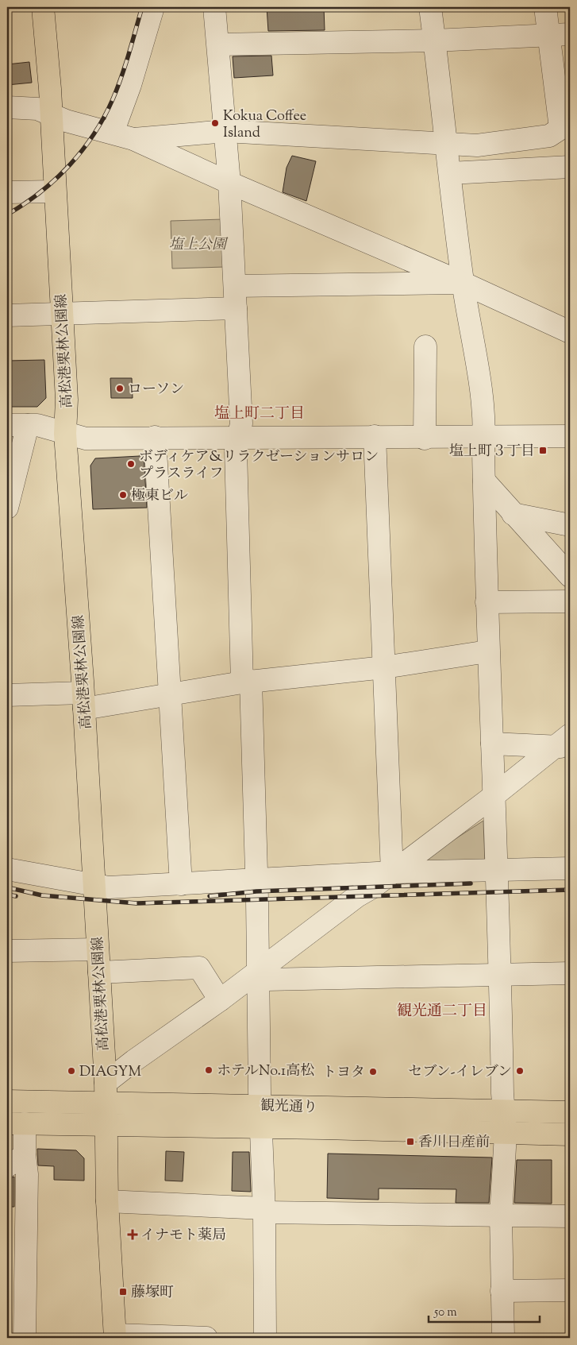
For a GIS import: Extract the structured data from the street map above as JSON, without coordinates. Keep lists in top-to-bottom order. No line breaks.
{"streets":{"main road":["高松港栗林公園線","観光通り"]},"crossings":[["高松港栗林公園線","観光通り"]],"districts":["塩上町二丁目","観光通二丁目"],"parks":["塩上公園"],"places":{"other":["Kokua Coffee Island","ローソン","ボディケア&リラクゼーションサロン プラスライフ","極東ビル","ホテルNo.1高松","DIAGYM","セブン-イレブン","トヨタ"],"transit":["塩上町３丁目","香川日産前","藤塚町"],"health":["イナモト薬局"]},"scale_bar":"50 m"}
